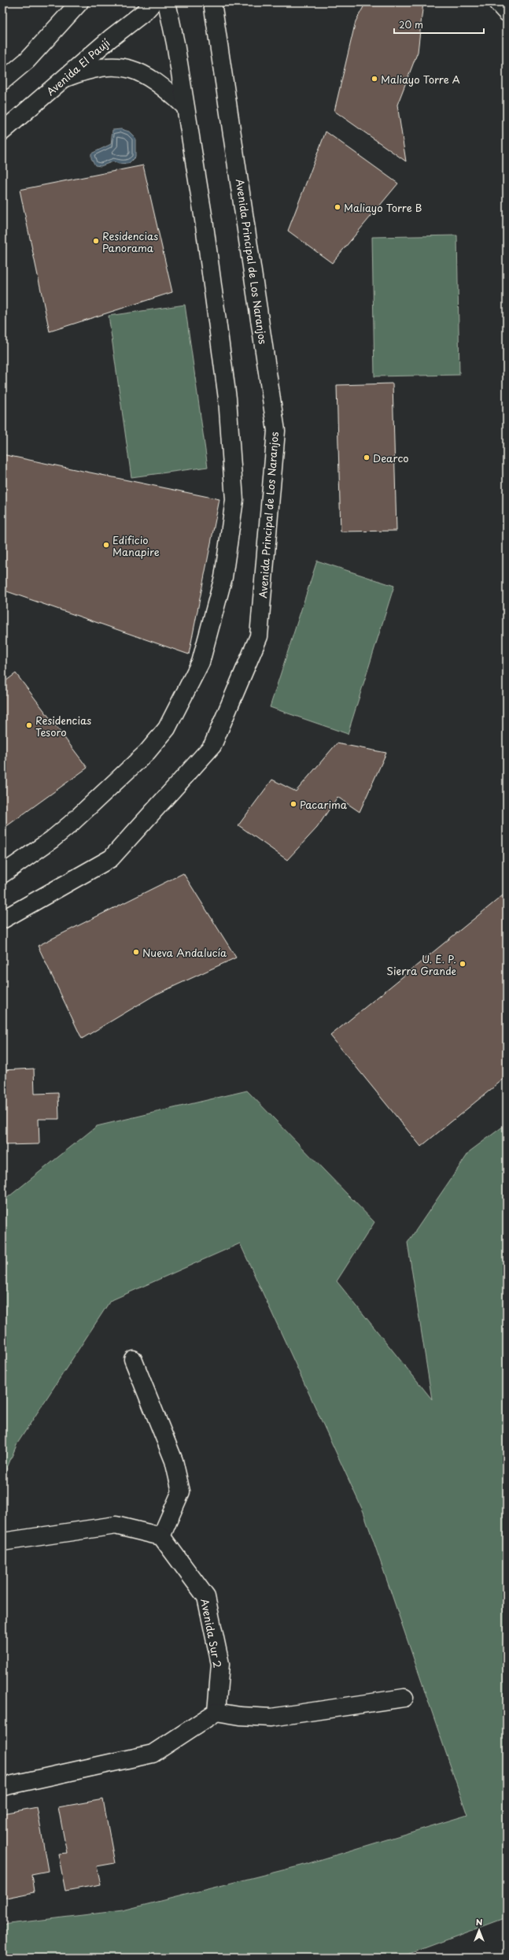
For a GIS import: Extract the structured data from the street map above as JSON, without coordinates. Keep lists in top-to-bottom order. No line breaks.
{"streets":{"main road":["Avenida El Paují","Avenida Principal de Los Naranjos","Avenida Sur 2"]},"places":["Maliayo Torre A","Maliayo Torre B","Residencias Panorama","Dearco","Edificio Manapire","Residencias Tesoro","Pacarima","Nueva Andalucía","U. E. P. Sierra Grande"],"scale_bar":"20 m","north":"top"}
